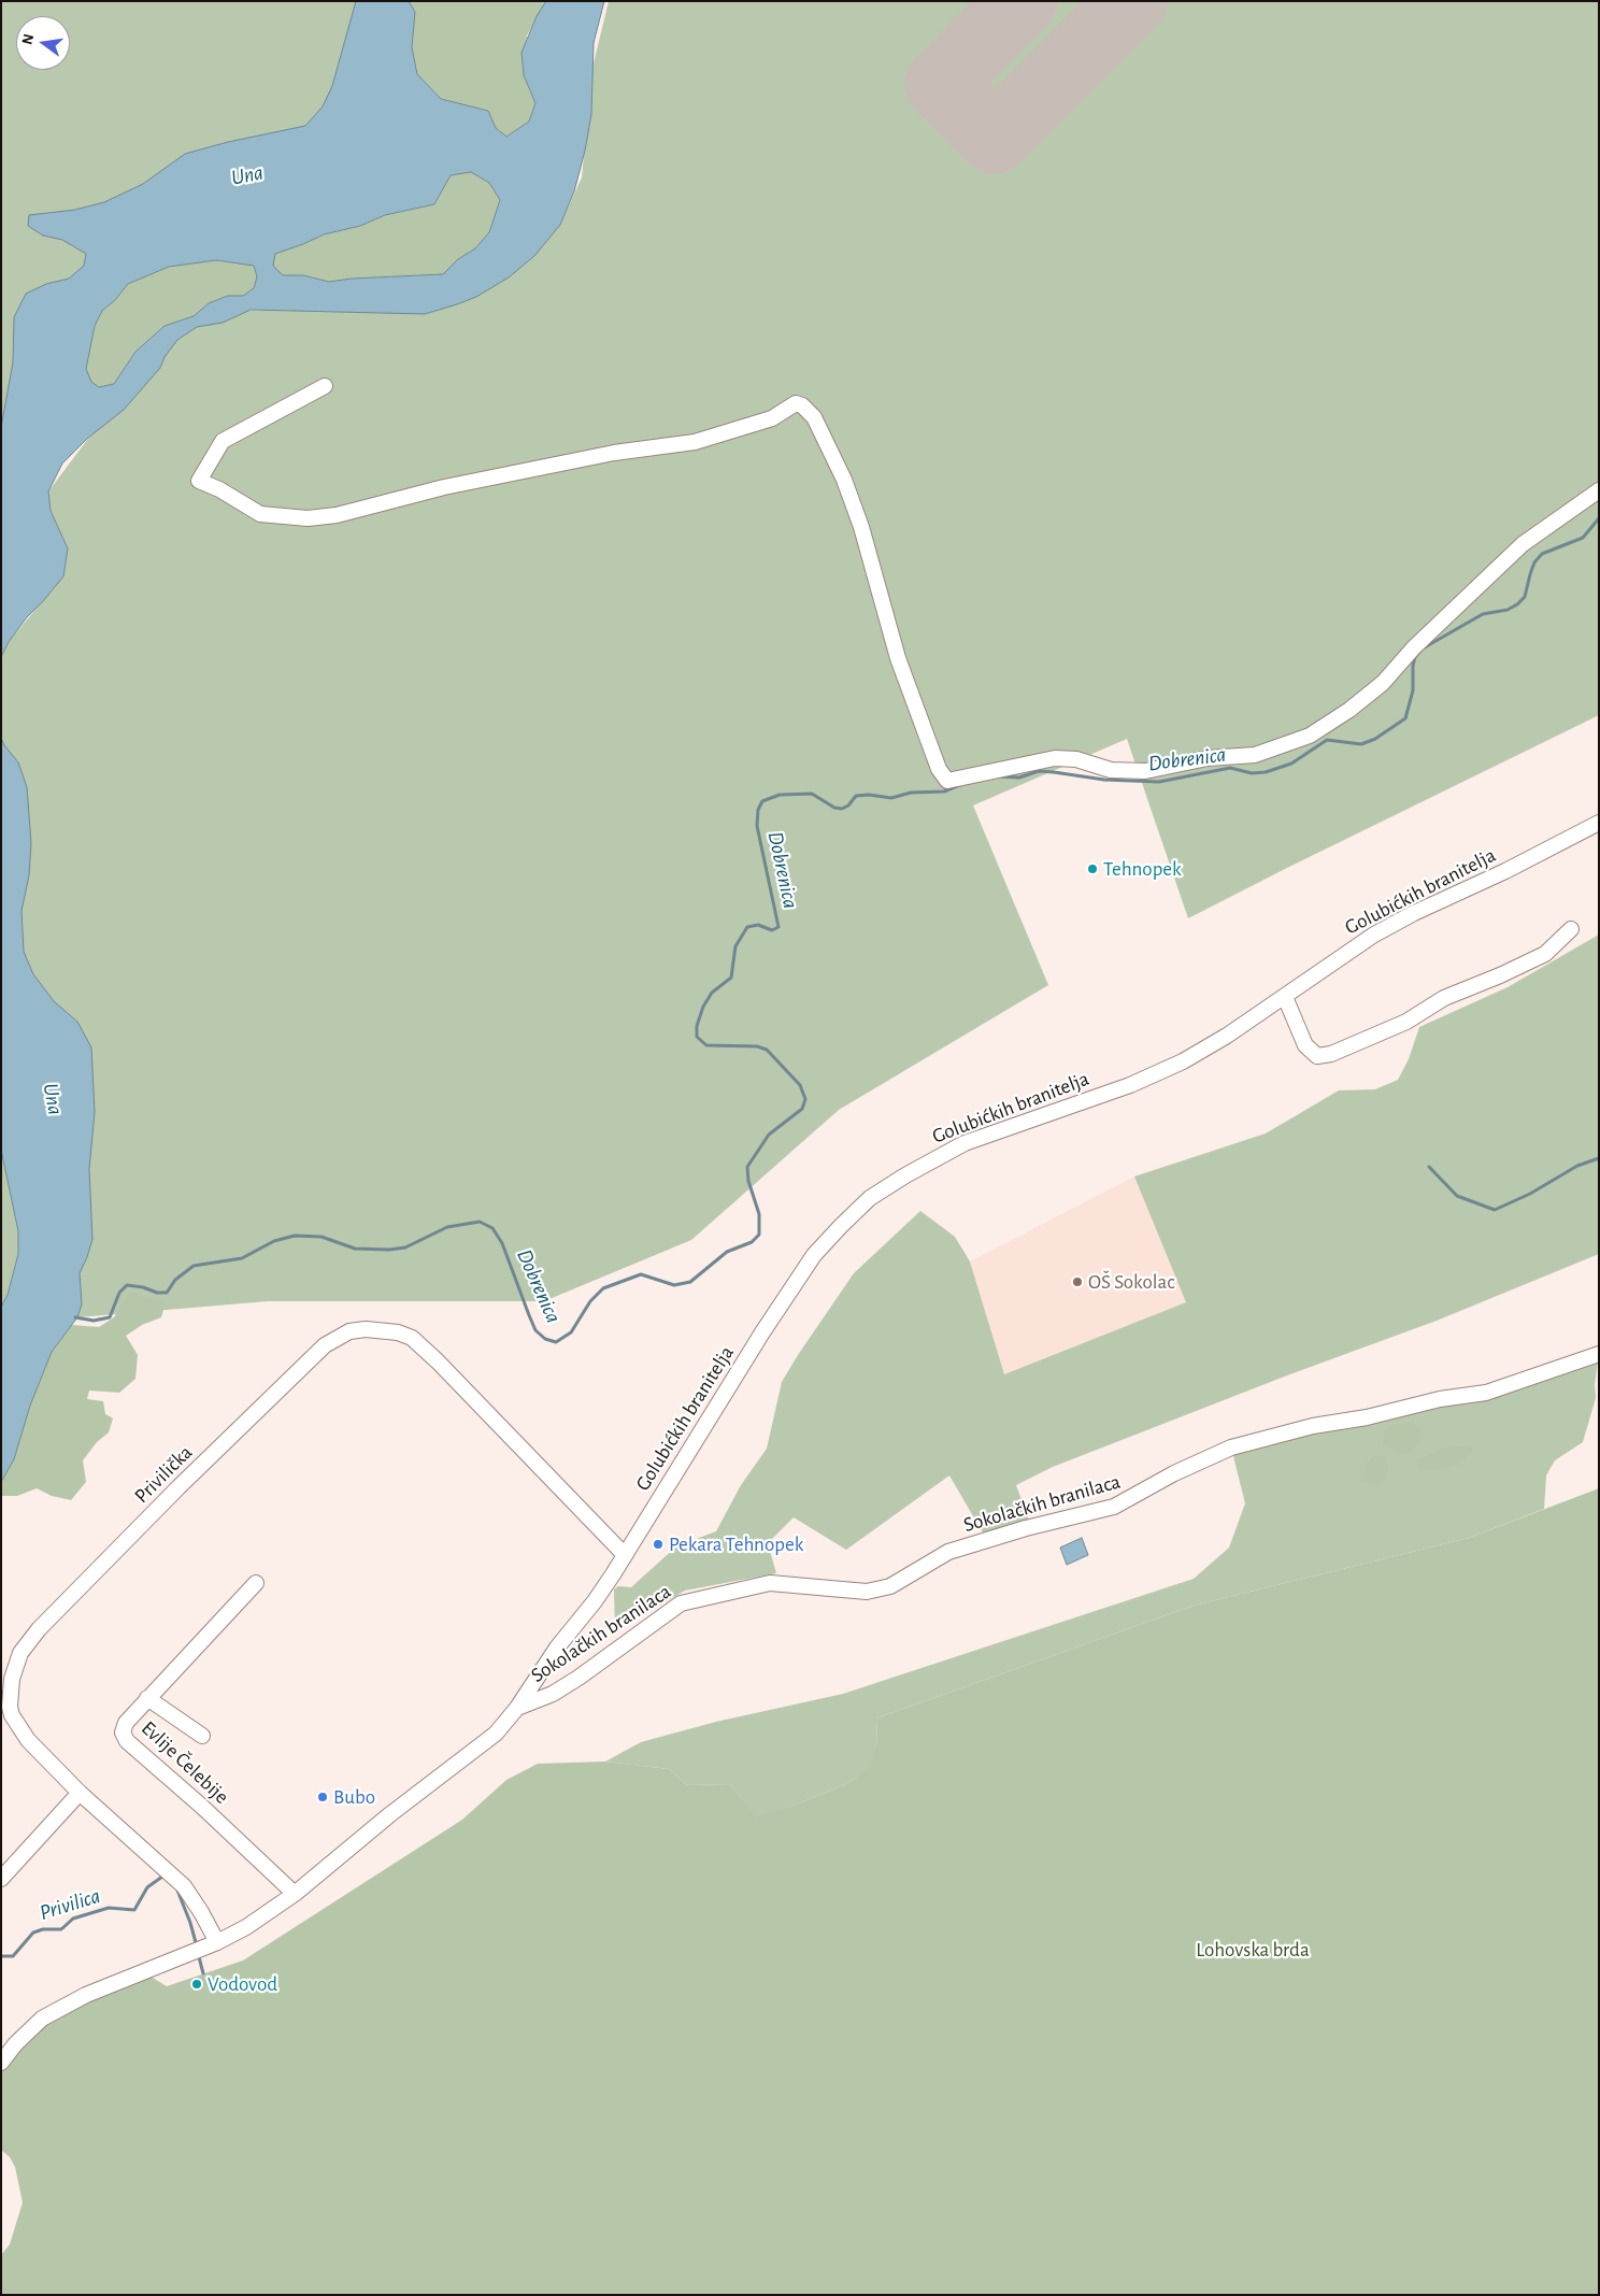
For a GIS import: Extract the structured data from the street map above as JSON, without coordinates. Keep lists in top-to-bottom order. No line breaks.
{"streets":{"street":["Golubićkih branitelja","Privilička","Sokolačkih branilaca","Evlije Čelebije"]},"crossings":[["Golubićkih branitelja","Privilička"],["Golubićkih branitelja","Sokolačkih branilaca"],["Golubićkih branitelja","Evlije Čelebije"]],"water":["Una","Dobrenica","Privilica"],"parks":["Lohovska brda"],"places":["Tehnopek","OŠ Sokolac","Pekara Tehnopek","Bubo","Vodovod"],"north":"left"}
